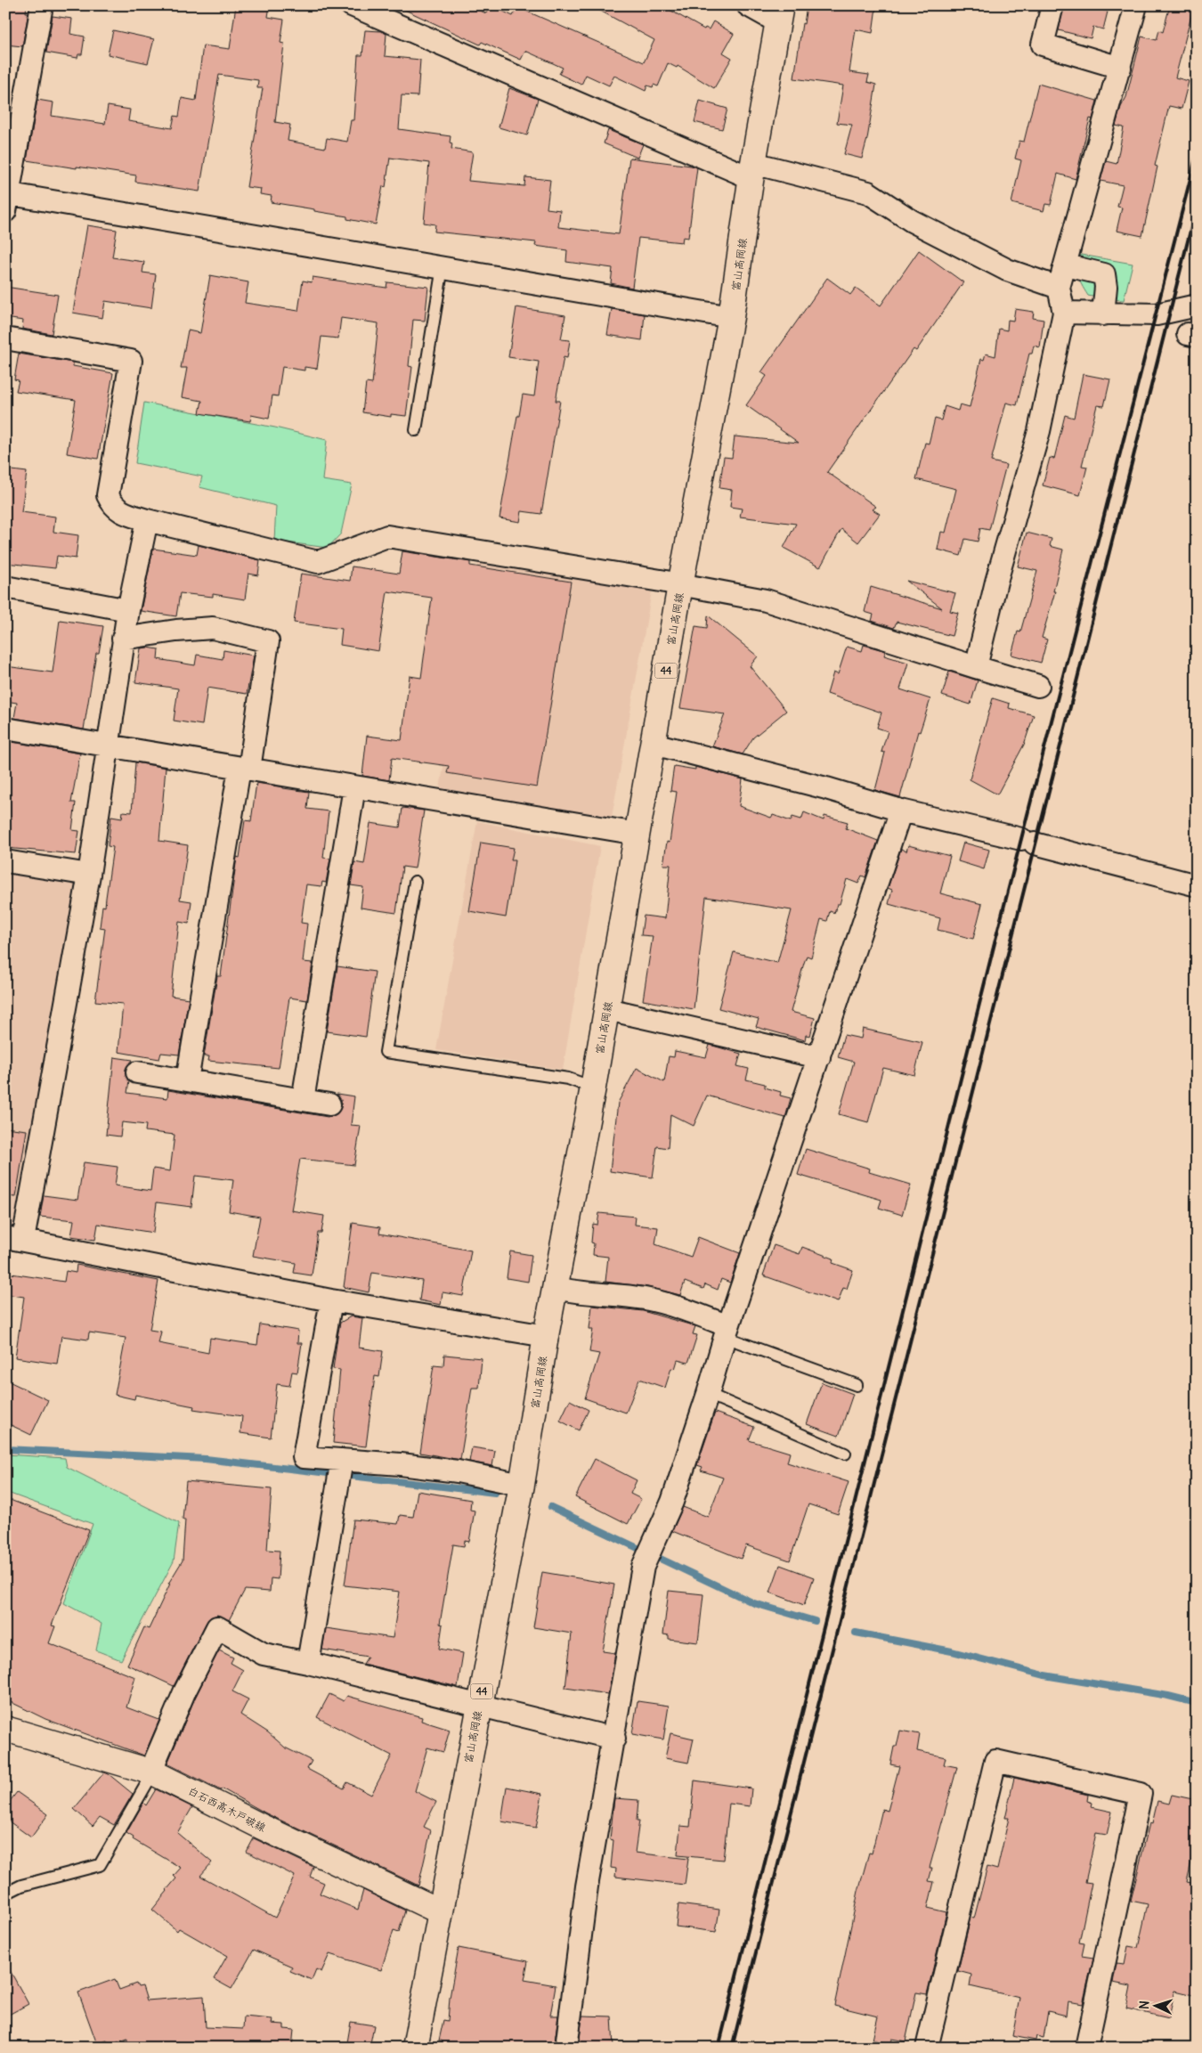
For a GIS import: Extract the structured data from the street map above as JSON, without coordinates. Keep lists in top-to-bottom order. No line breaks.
{"streets":{"main road":["富山高岡線","44","白石西高木戸破線"]},"crossings":[["富山高岡線","白石西高木戸破線"]],"north":"left"}
